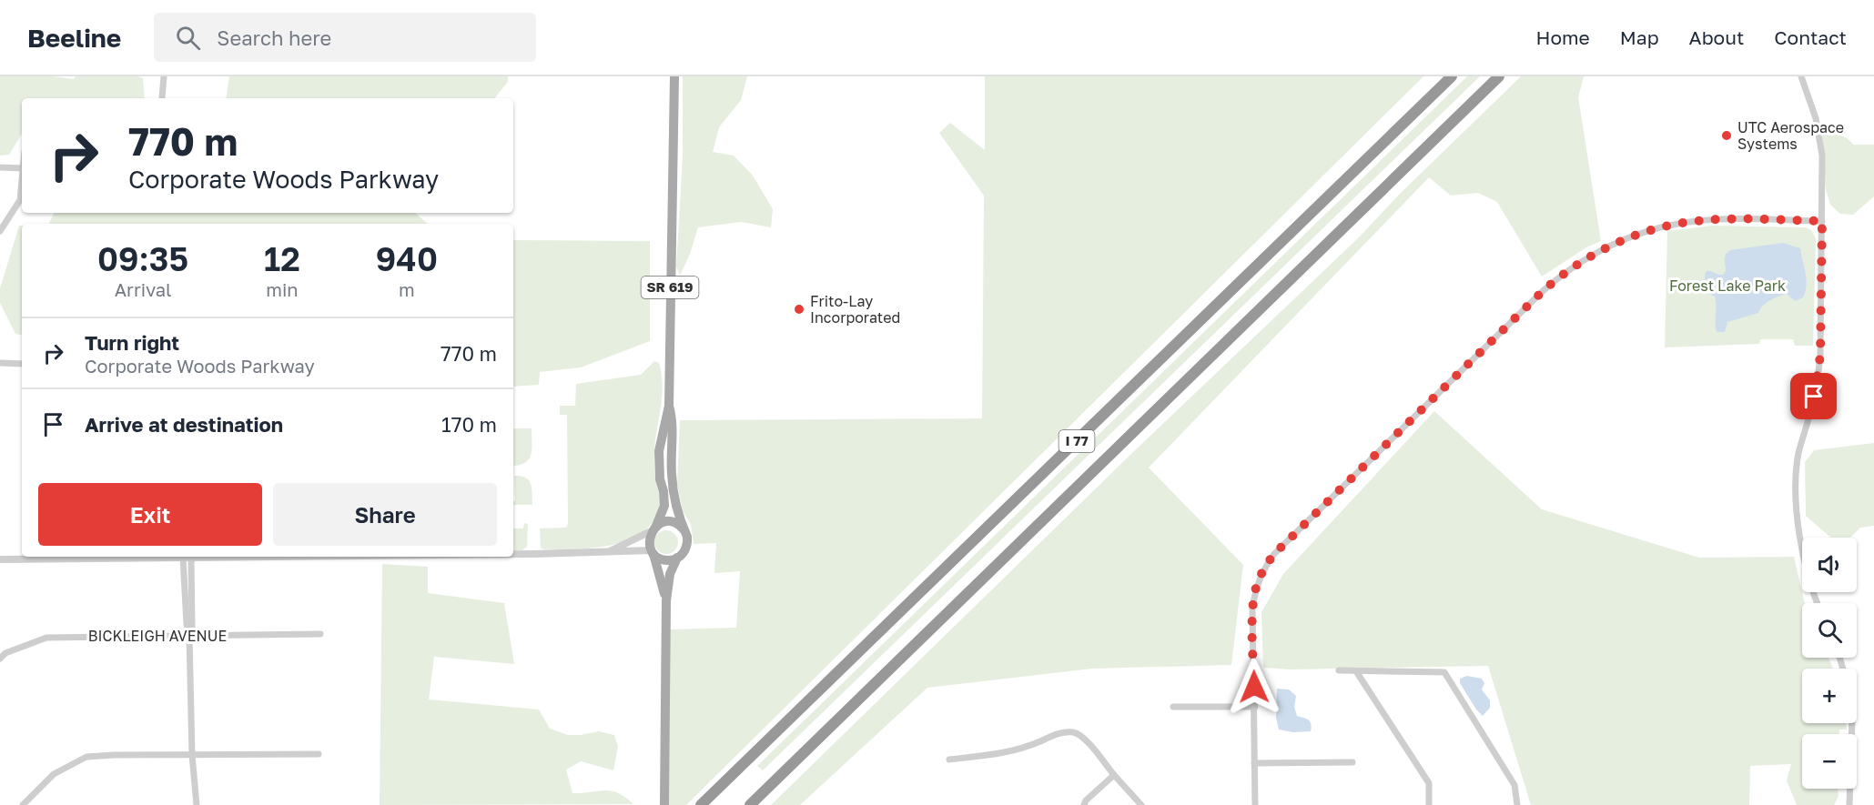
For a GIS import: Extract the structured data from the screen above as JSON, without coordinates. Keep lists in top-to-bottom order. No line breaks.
{"streets":{"highway":["I 77"],"main road":["SR 619"],"street":["BICKLEIGH AVENUE"]},"parks":["Forest Lake Park"],"places":["UTC Aerospace Systems","Frito-Lay Incorporated"],"page":{"header":"Beeline","search":"Search here","nav":["Home","Map","About","Contact"],"turn":["770 m","Corporate Woods Parkway"],"eta":["09:35","Arrival","12","min","940","m"],"list":[{"name":"Turn right","note":"Corporate Woods Parkway","value":"770 m"},{"name":"Arrive at destination","value":"170 m"}],"buttons":["Exit","Share"],"map_buttons":["+","−"]}}
